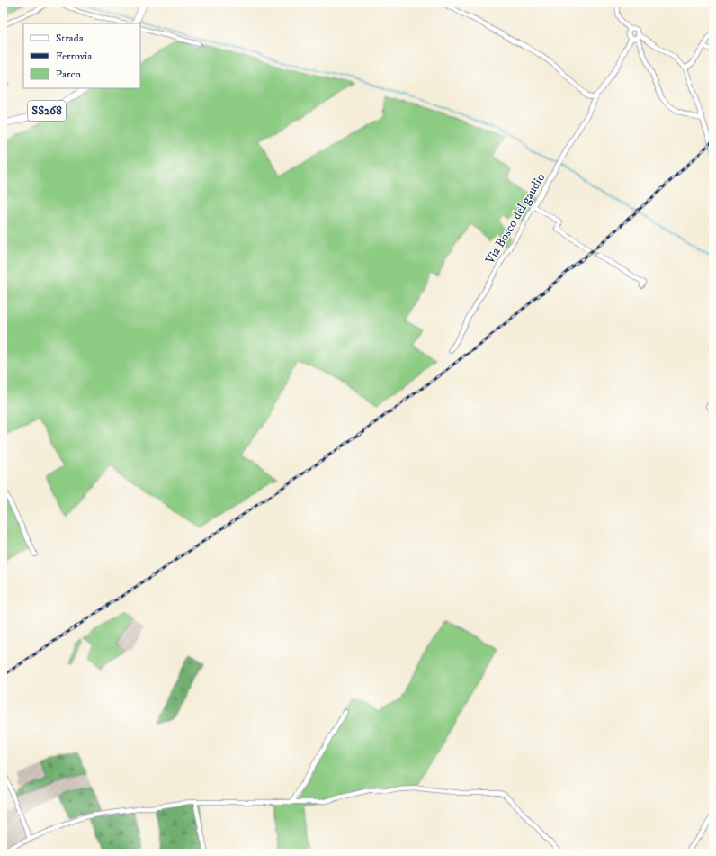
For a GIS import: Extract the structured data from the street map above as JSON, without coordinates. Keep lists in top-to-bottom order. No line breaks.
{"streets":{"highway":["SS268"],"street":["Via Bosco del gaudio"]},"legend":["Strada","Ferrovia","Parco"]}
